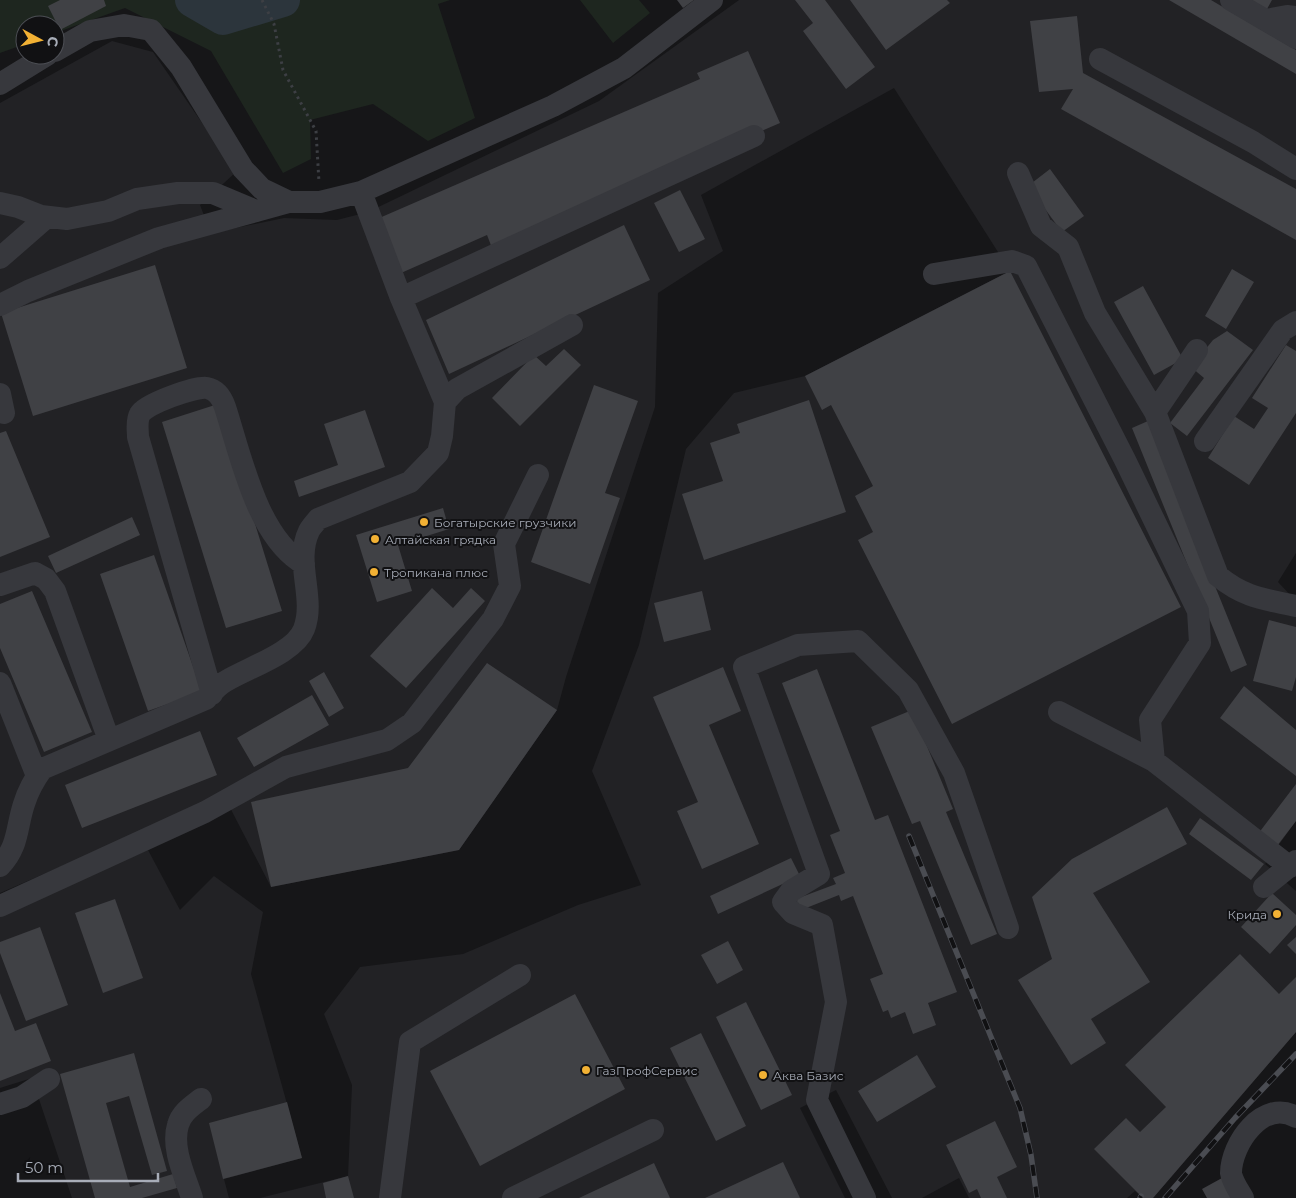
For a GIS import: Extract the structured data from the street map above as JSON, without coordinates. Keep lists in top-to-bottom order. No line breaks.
{"places":["Богатырские грузчики","Алтайская грядка","Тропикана плюс","Крида","ГазПрофСервис","Аква Базис"],"scale_bar":"50 m","north":"right"}
